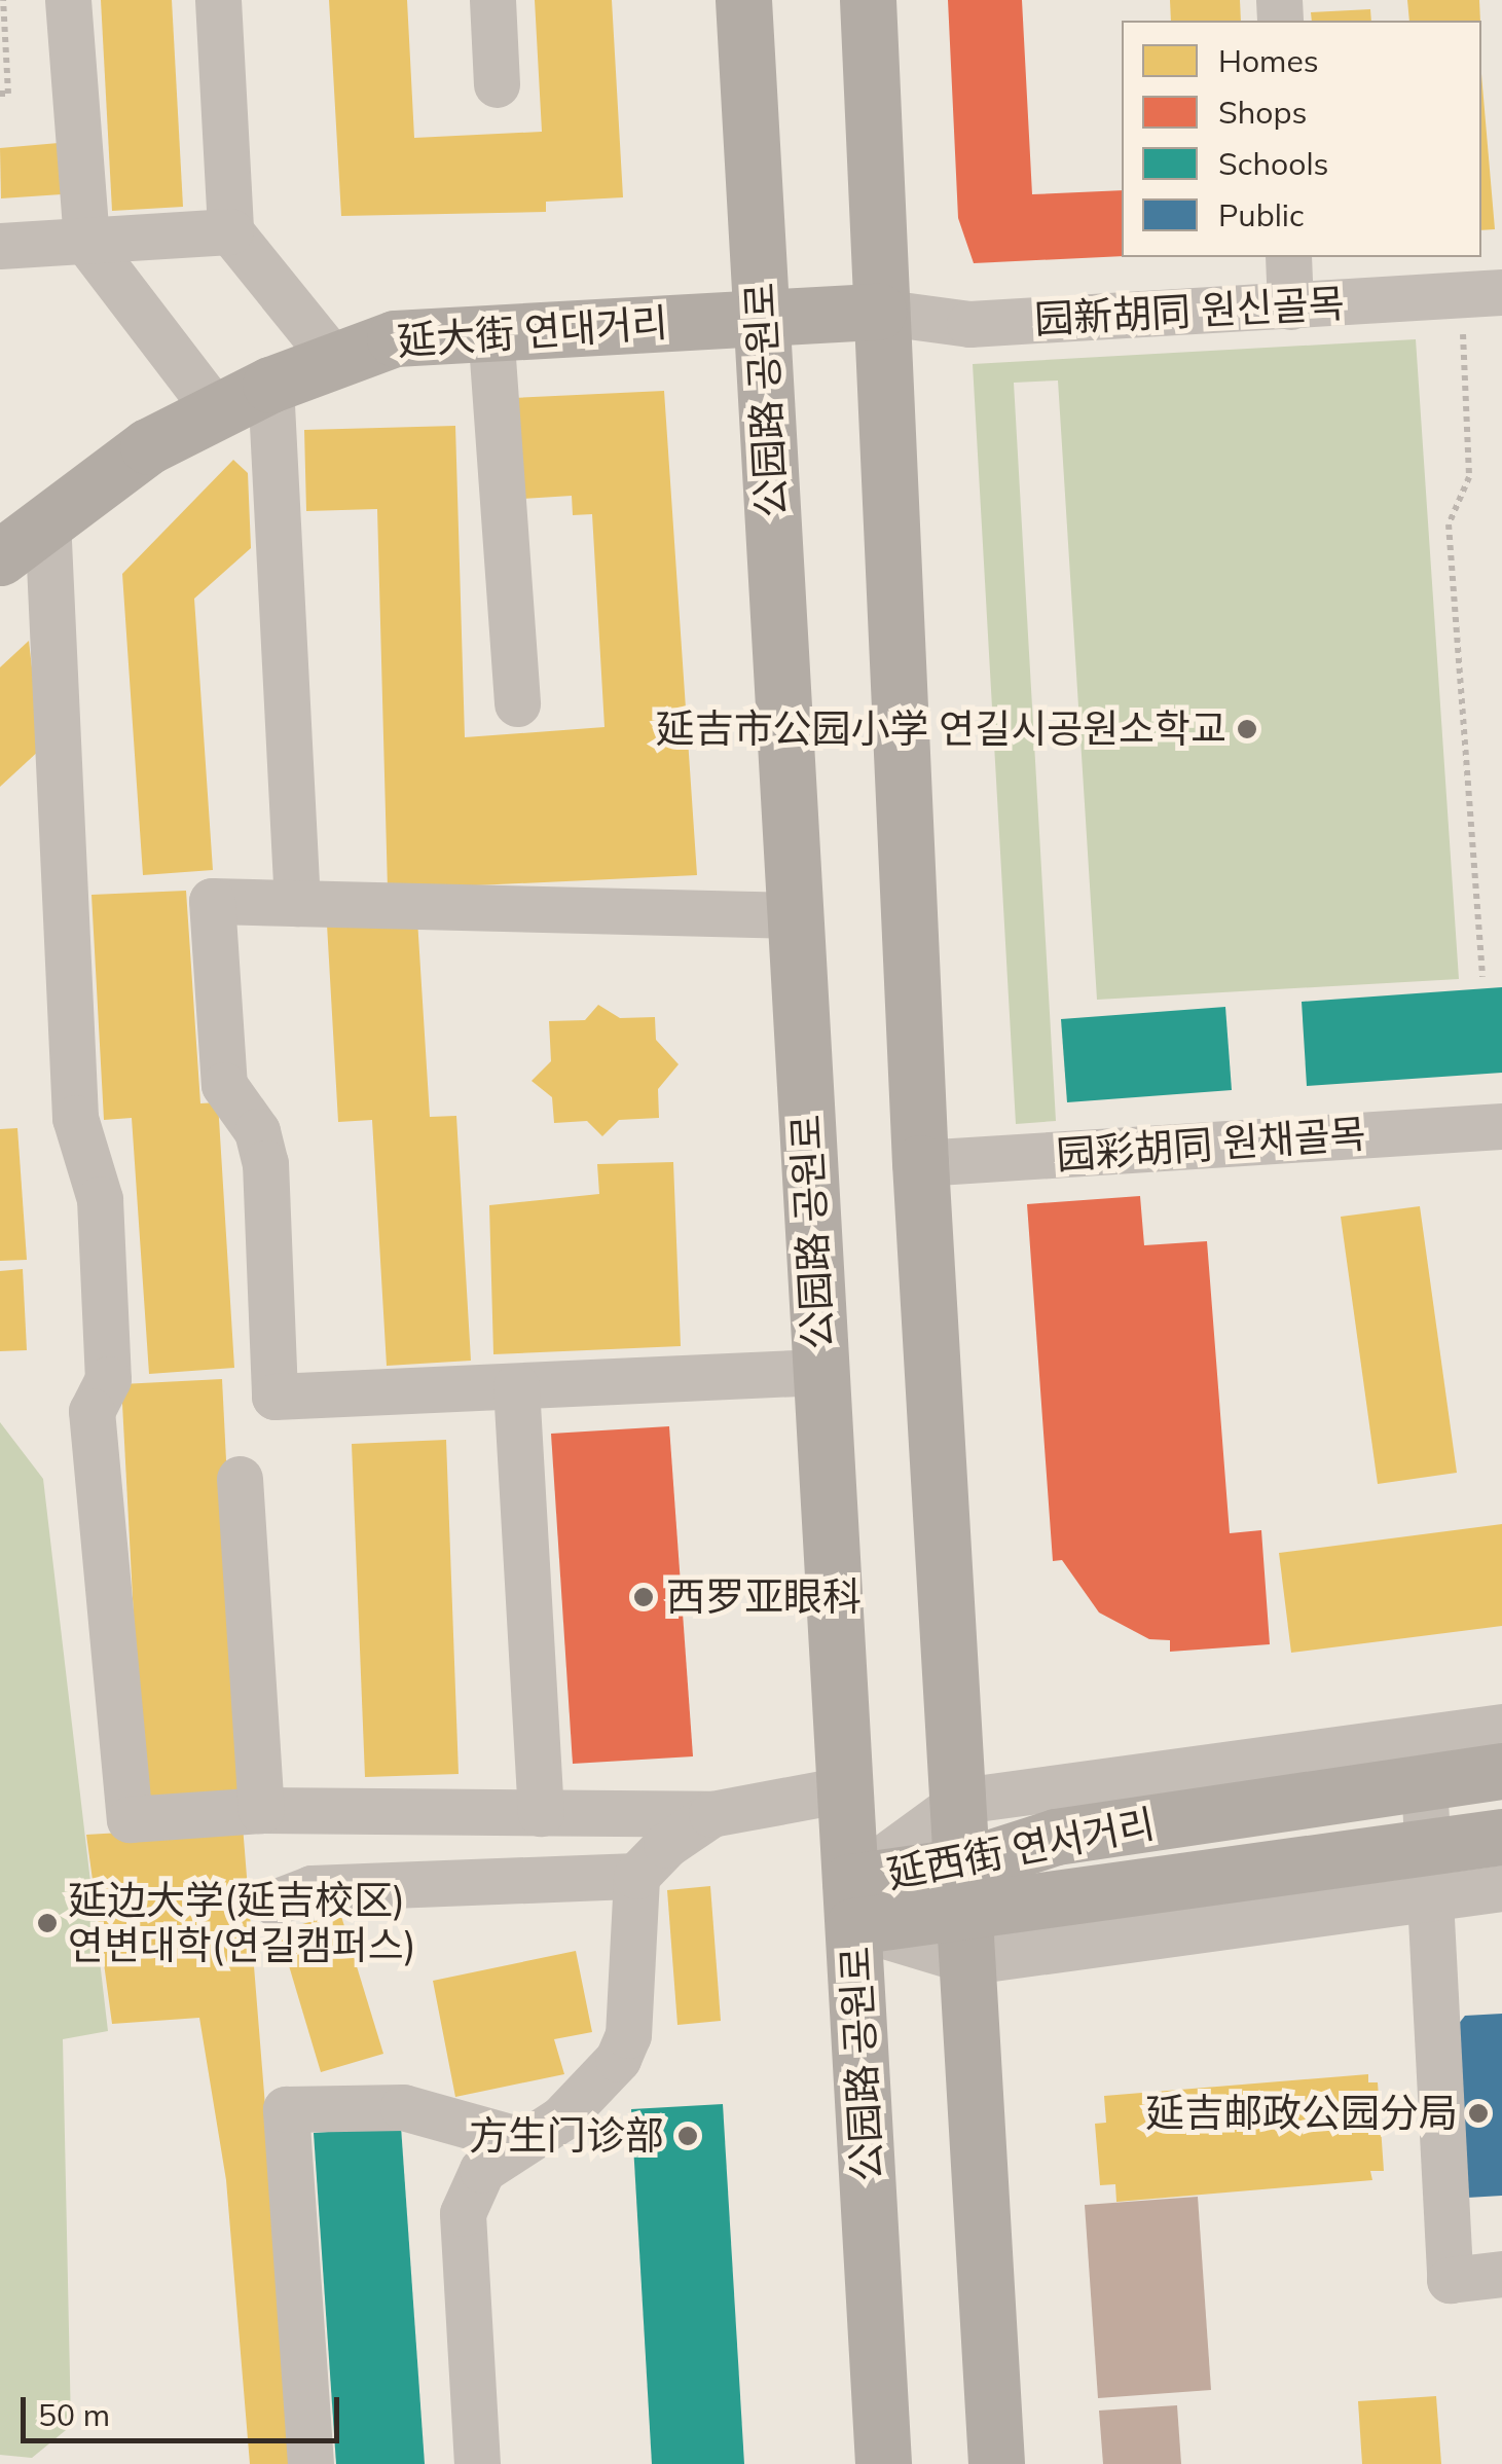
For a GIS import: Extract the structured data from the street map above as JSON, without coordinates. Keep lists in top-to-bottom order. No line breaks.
{"streets":{"main road":["延大街 연대거리","公园路 공원로","延西街 연서거리"],"street":["园新胡同 원신골목","园彩胡同 원채골목"]},"crossings":[["园新胡同 원신골목","延大街 연대거리"],["延大街 연대거리","公园路 공원로"],["公园路 공원로","延西街 연서거리"]],"places":["延吉市公园小学 연길시공원소학교","西罗亚眼科","延边大学(延吉校区) 연변대학(연길캠퍼스)","延吉邮政公园分局","方生门诊部"],"legend":["Homes","Shops","Schools","Public"],"scale_bar":"50 m"}
